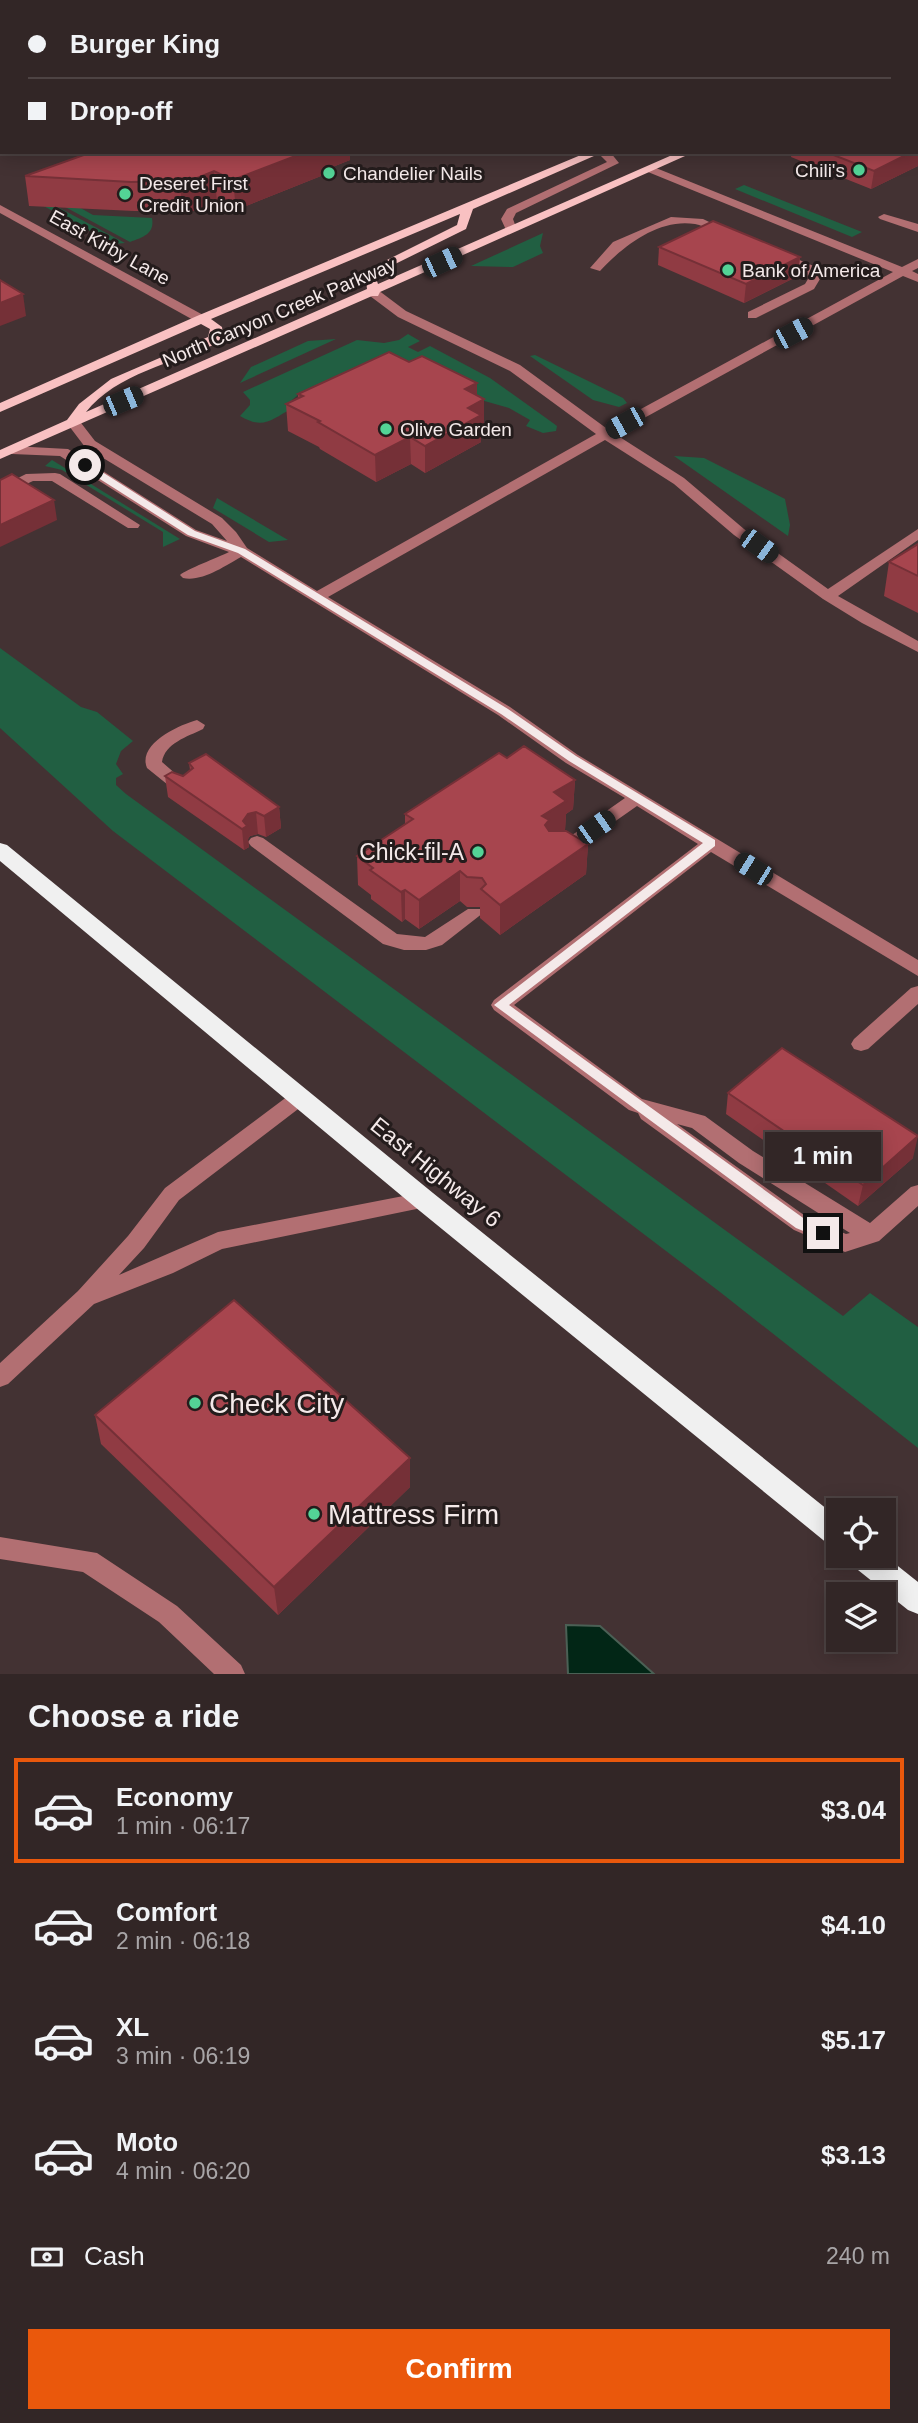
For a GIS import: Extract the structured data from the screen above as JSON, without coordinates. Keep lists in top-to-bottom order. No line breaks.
{"streets":{"highway":["East Highway 6"],"main road":["North Canyon Creek Parkway"],"street":["East Kirby Lane"]},"crossings":[["East Kirby Lane","North Canyon Creek Parkway"]],"places":["Chili's","Chandelier Nails","Deseret First Credit Union","Bank of America","Olive Garden","Chick-fil-A","Check City","Mattress Firm"],"page":{"banner":["Burger King","Drop-off"],"bubble":"1 min","heading":"Choose a ride","list":[{"name":"Economy","note":"1 min · 06:17","value":"$3.04"},{"name":"Comfort","note":"2 min · 06:18","value":"$4.10"},{"name":"XL","note":"3 min · 06:19","value":"$5.17"},{"name":"Moto","note":"4 min · 06:20","value":"$3.13"}],"pay":["Cash","240 m"],"buttons":"Confirm"}}
